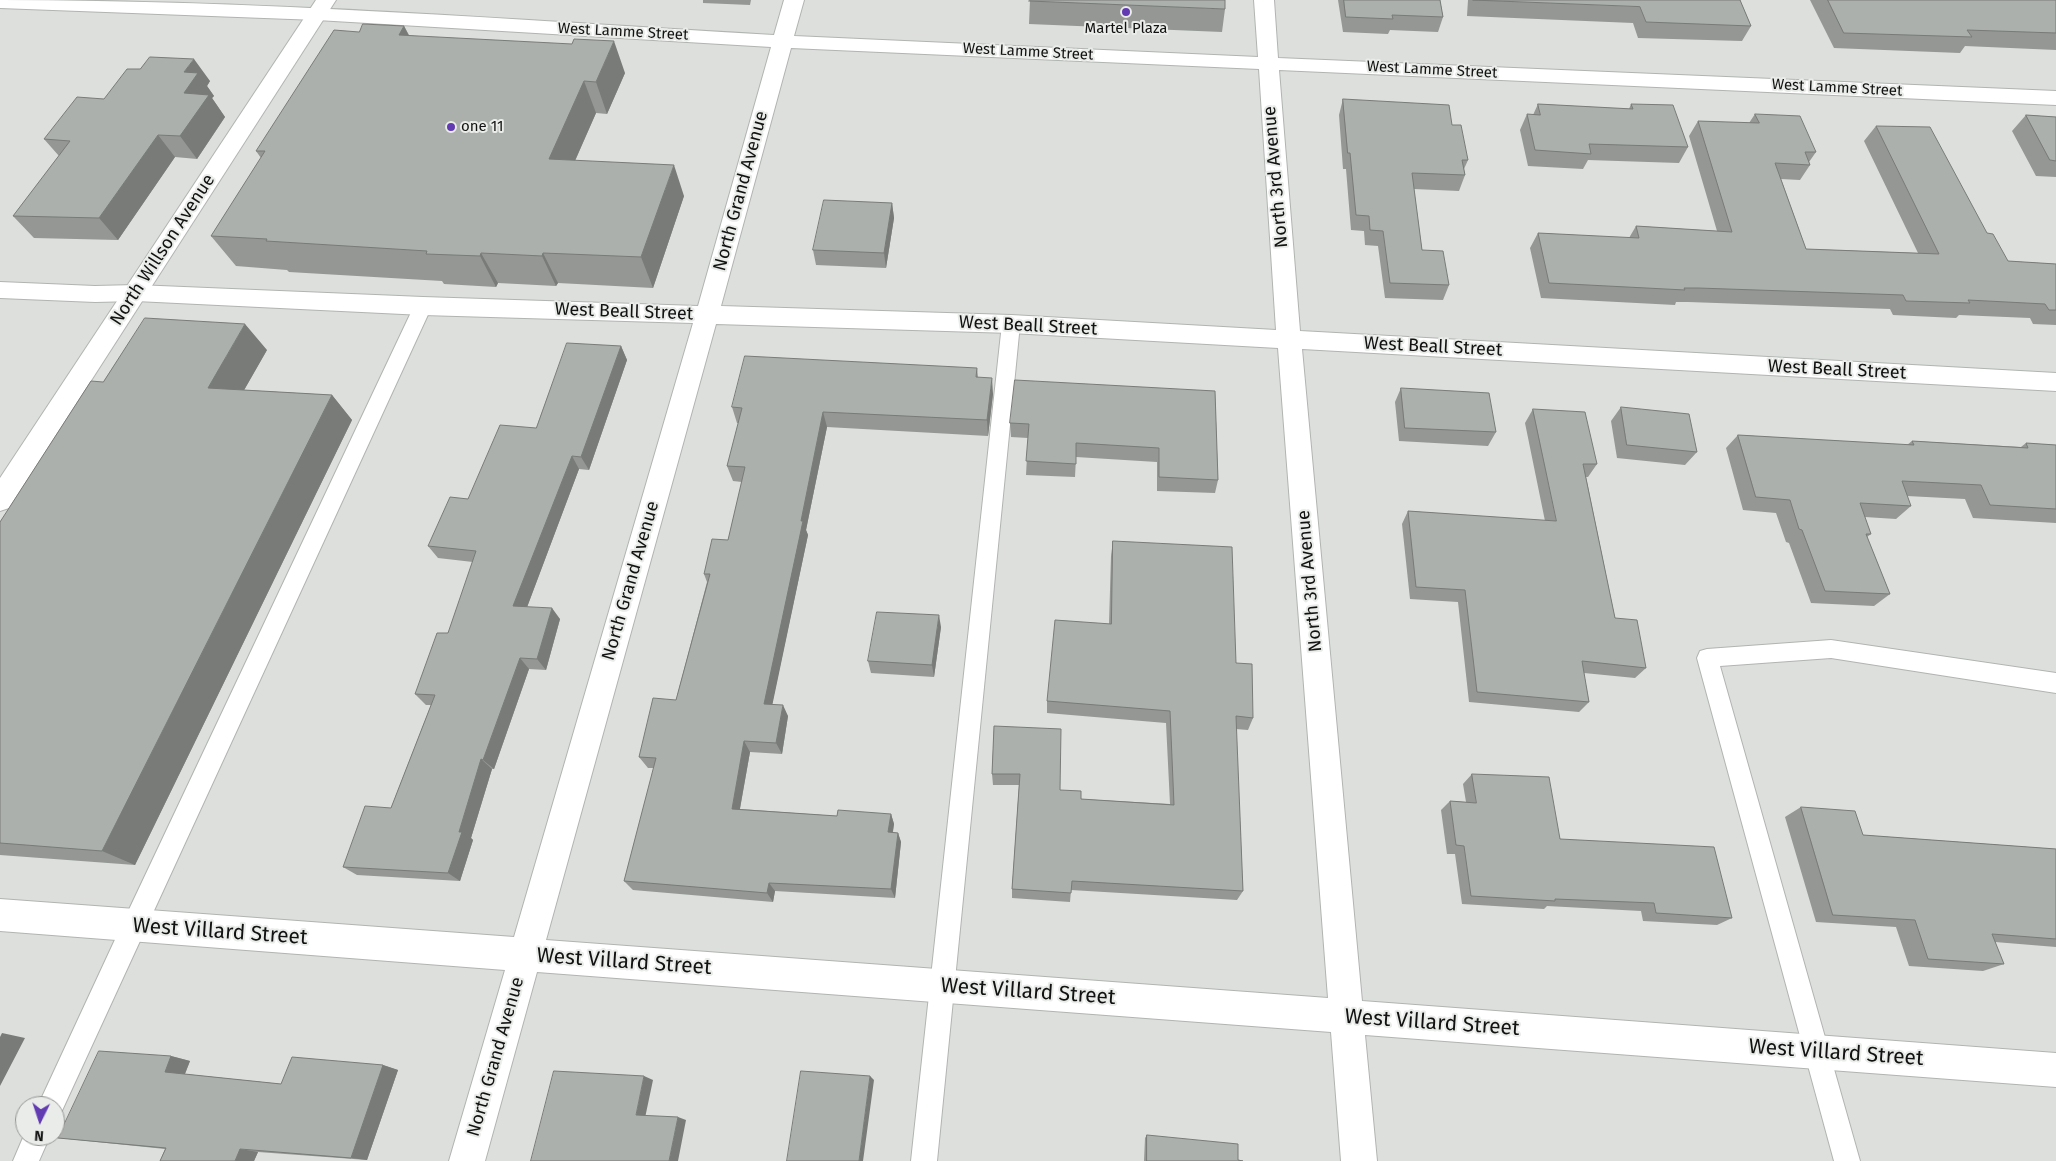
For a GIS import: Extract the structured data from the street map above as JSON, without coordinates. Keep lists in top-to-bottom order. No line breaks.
{"streets":{"street":["West Lamme Street","North 3rd Avenue","North Grand Avenue","North Willson Avenue","West Beall Street","West Villard Street"]},"crossings":[["West Lamme Street","North 3rd Avenue"],["West Lamme Street","North Grand Avenue"],["West Lamme Street","North Willson Avenue"],["North 3rd Avenue","West Beall Street"],["North 3rd Avenue","West Villard Street"],["North Grand Avenue","West Beall Street"],["North Grand Avenue","West Villard Street"],["North Willson Avenue","West Beall Street"]],"places":["Martel Plaza","one 11"],"north":"bottom"}
